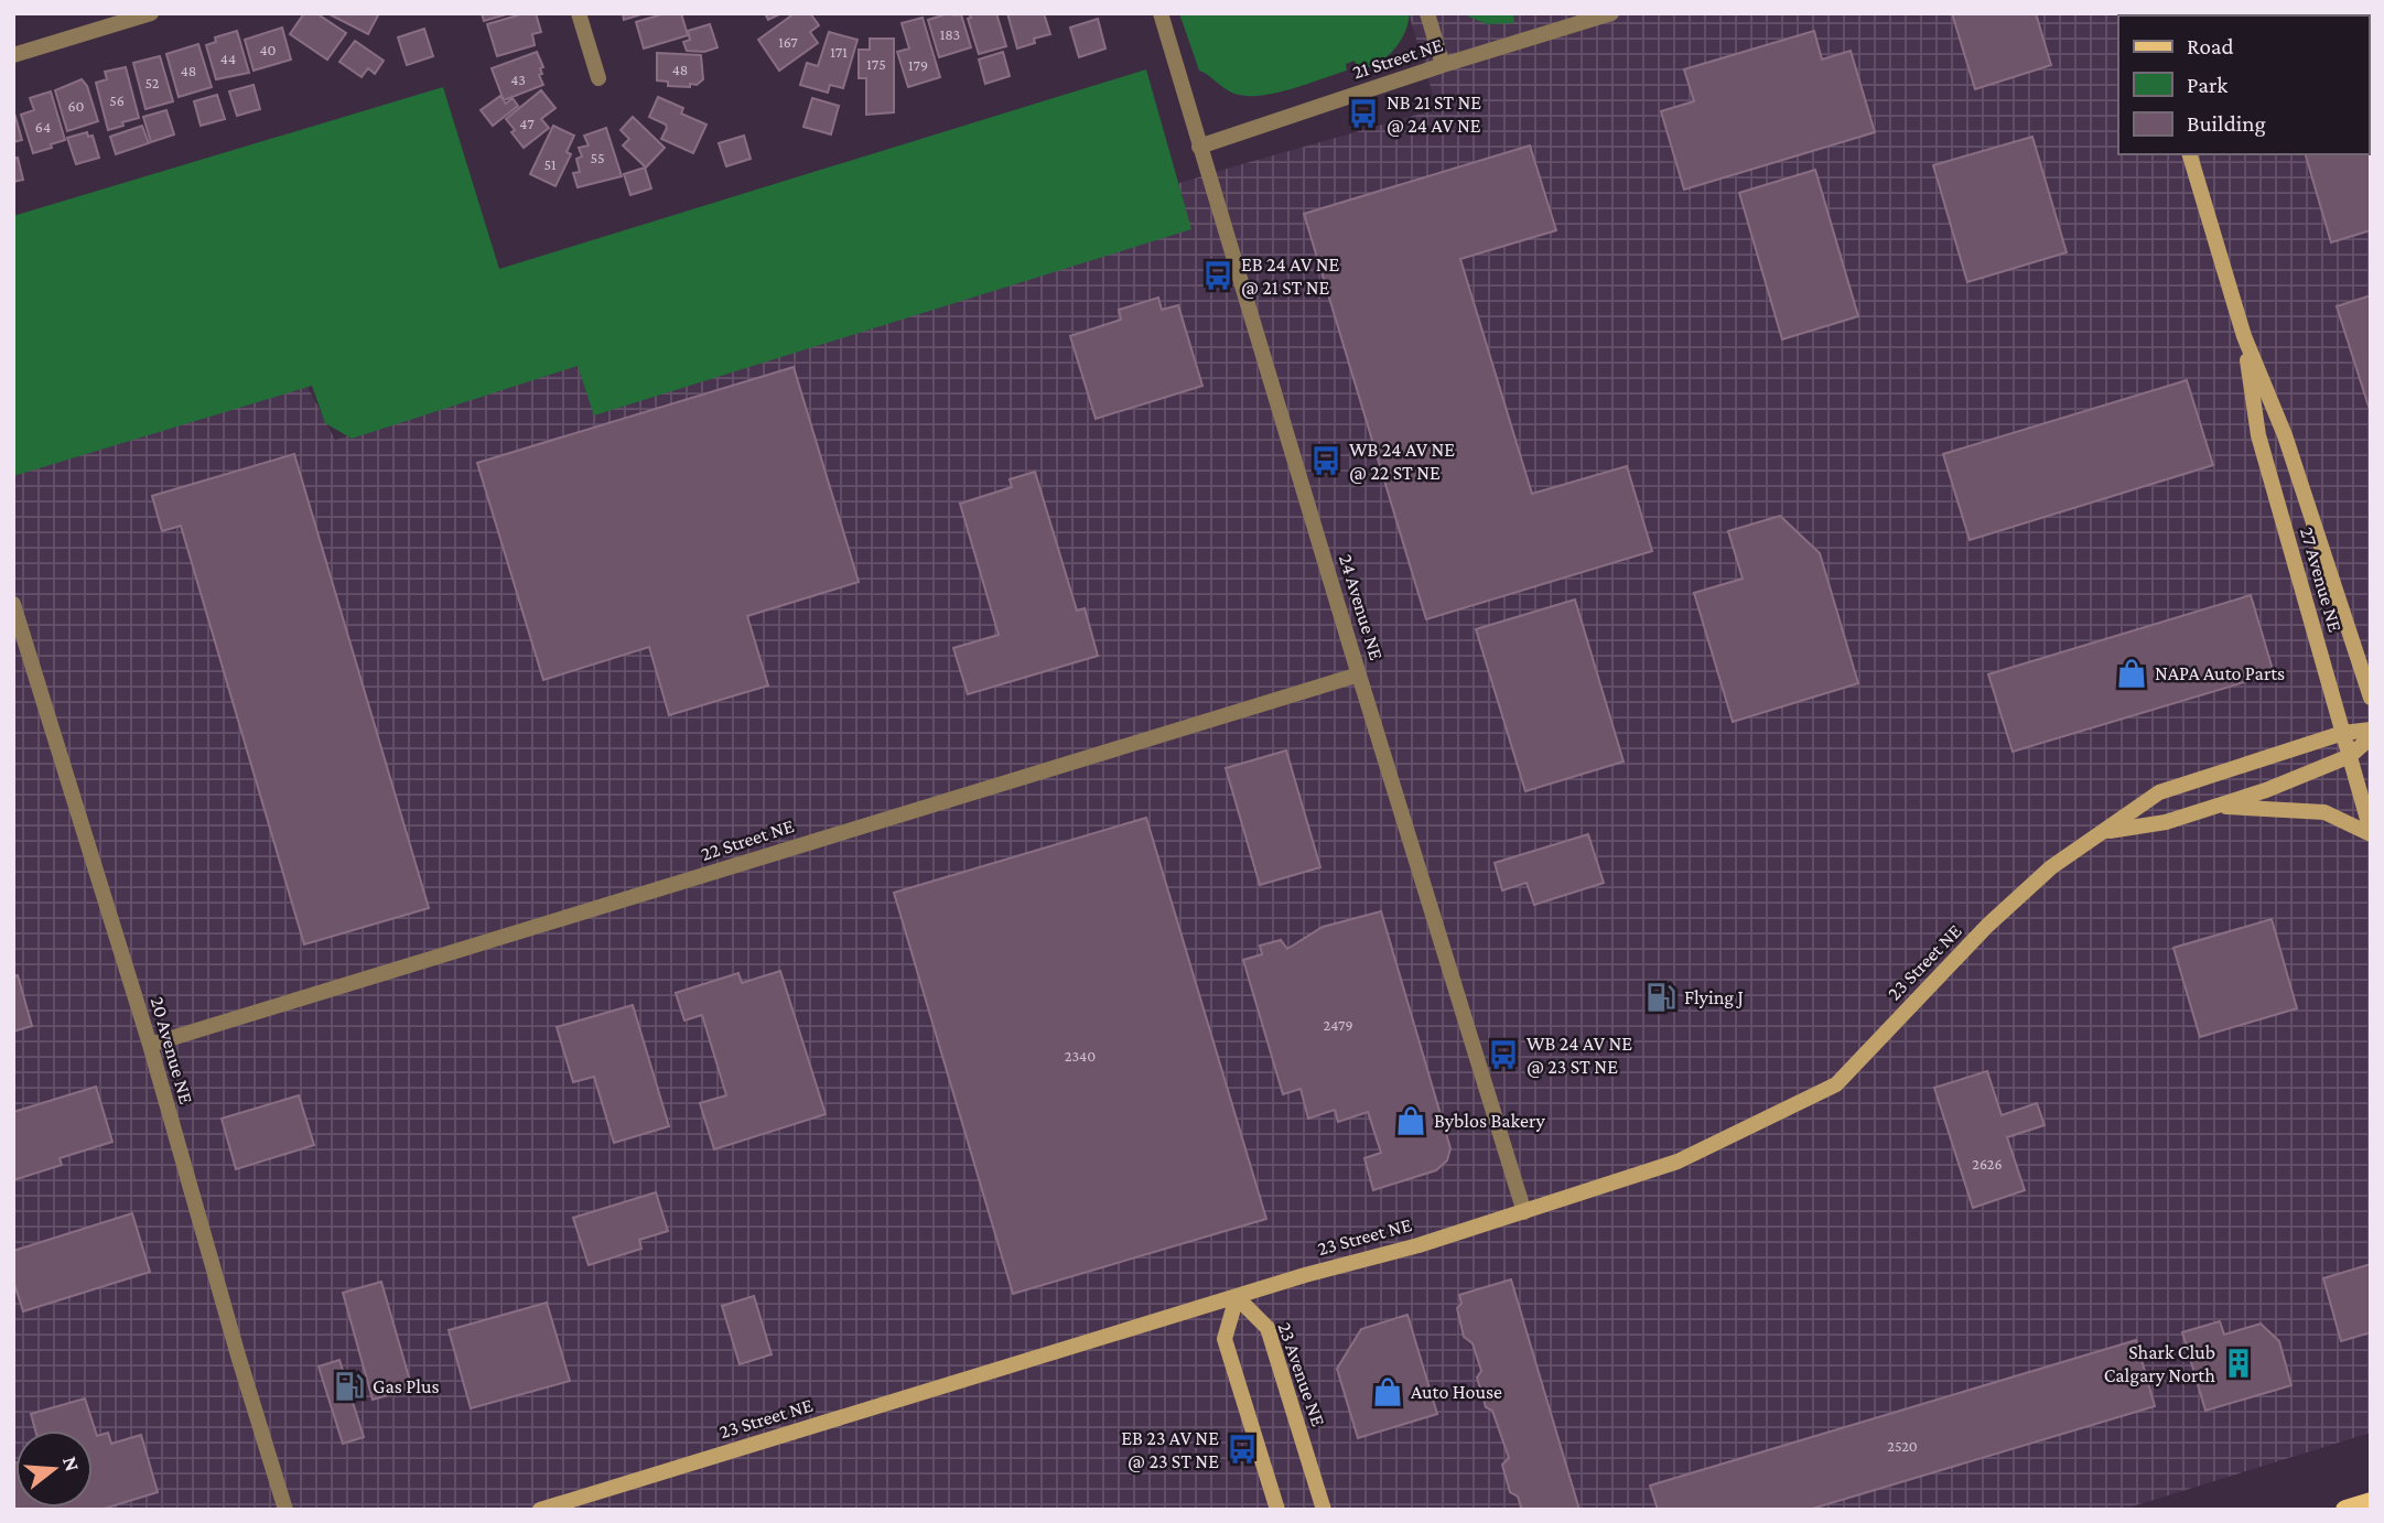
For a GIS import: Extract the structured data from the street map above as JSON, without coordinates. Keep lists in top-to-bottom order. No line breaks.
{"streets":{"street":["21 Street NE","27 Avenue NE","24 Avenue NE","22 Street NE","23 Street NE","20 Avenue NE","23 Avenue NE"]},"crossings":[["21 Street NE","24 Avenue NE"],["27 Avenue NE","23 Street NE"],["24 Avenue NE","22 Street NE"],["24 Avenue NE","23 Street NE"],["22 Street NE","20 Avenue NE"],["23 Street NE","23 Avenue NE"]],"places":{"bus stop":["NB 21 ST NE @ 24 AV NE","EB 24 AV NE @ 21 ST NE","WB 24 AV NE @ 22 ST NE","WB 24 AV NE @ 23 ST NE","EB 23 AV NE @ 23 ST NE"],"shop":["NAPA Auto Parts","Byblos Bakery","Auto House"],"fuel station":["Flying J","Gas Plus"],"building":["Shark Club Calgary North"]},"house_numbers":["183","167","40","171","44","175","179","48","48","43","52","56","60","47","64","55","51","2479","2340","2626","2520"],"legend":["Road","Park","Building"],"north":"right"}
